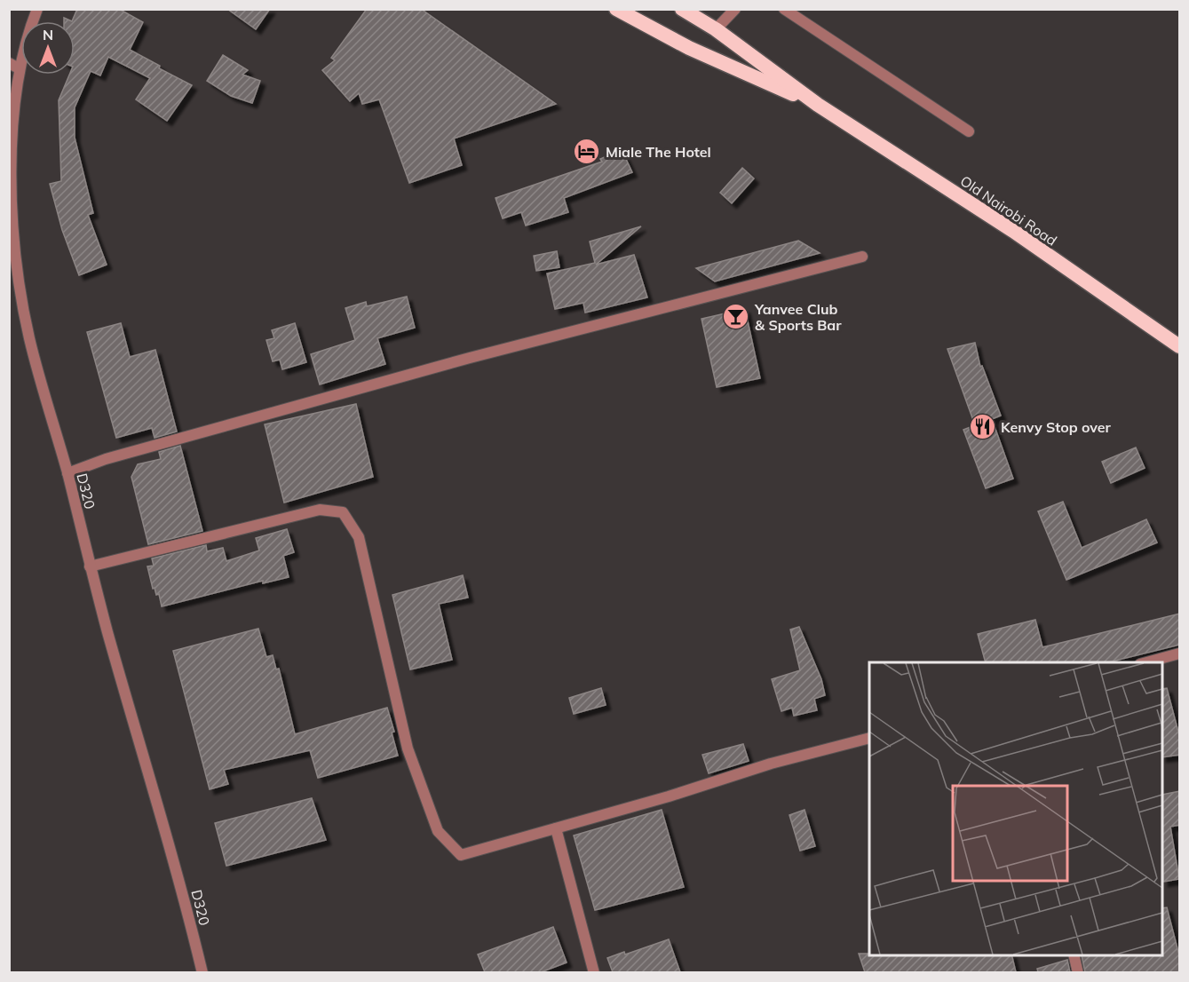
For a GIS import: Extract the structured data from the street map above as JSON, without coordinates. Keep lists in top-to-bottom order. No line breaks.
{"streets":{"highway":["Old Nairobi Road"],"street":["D320"]},"places":{"hotel":["Miale The Hotel"],"bar":["Yanvee Club & Sports Bar"],"restaurant":["Kenvy Stop over"]},"north":"top"}
